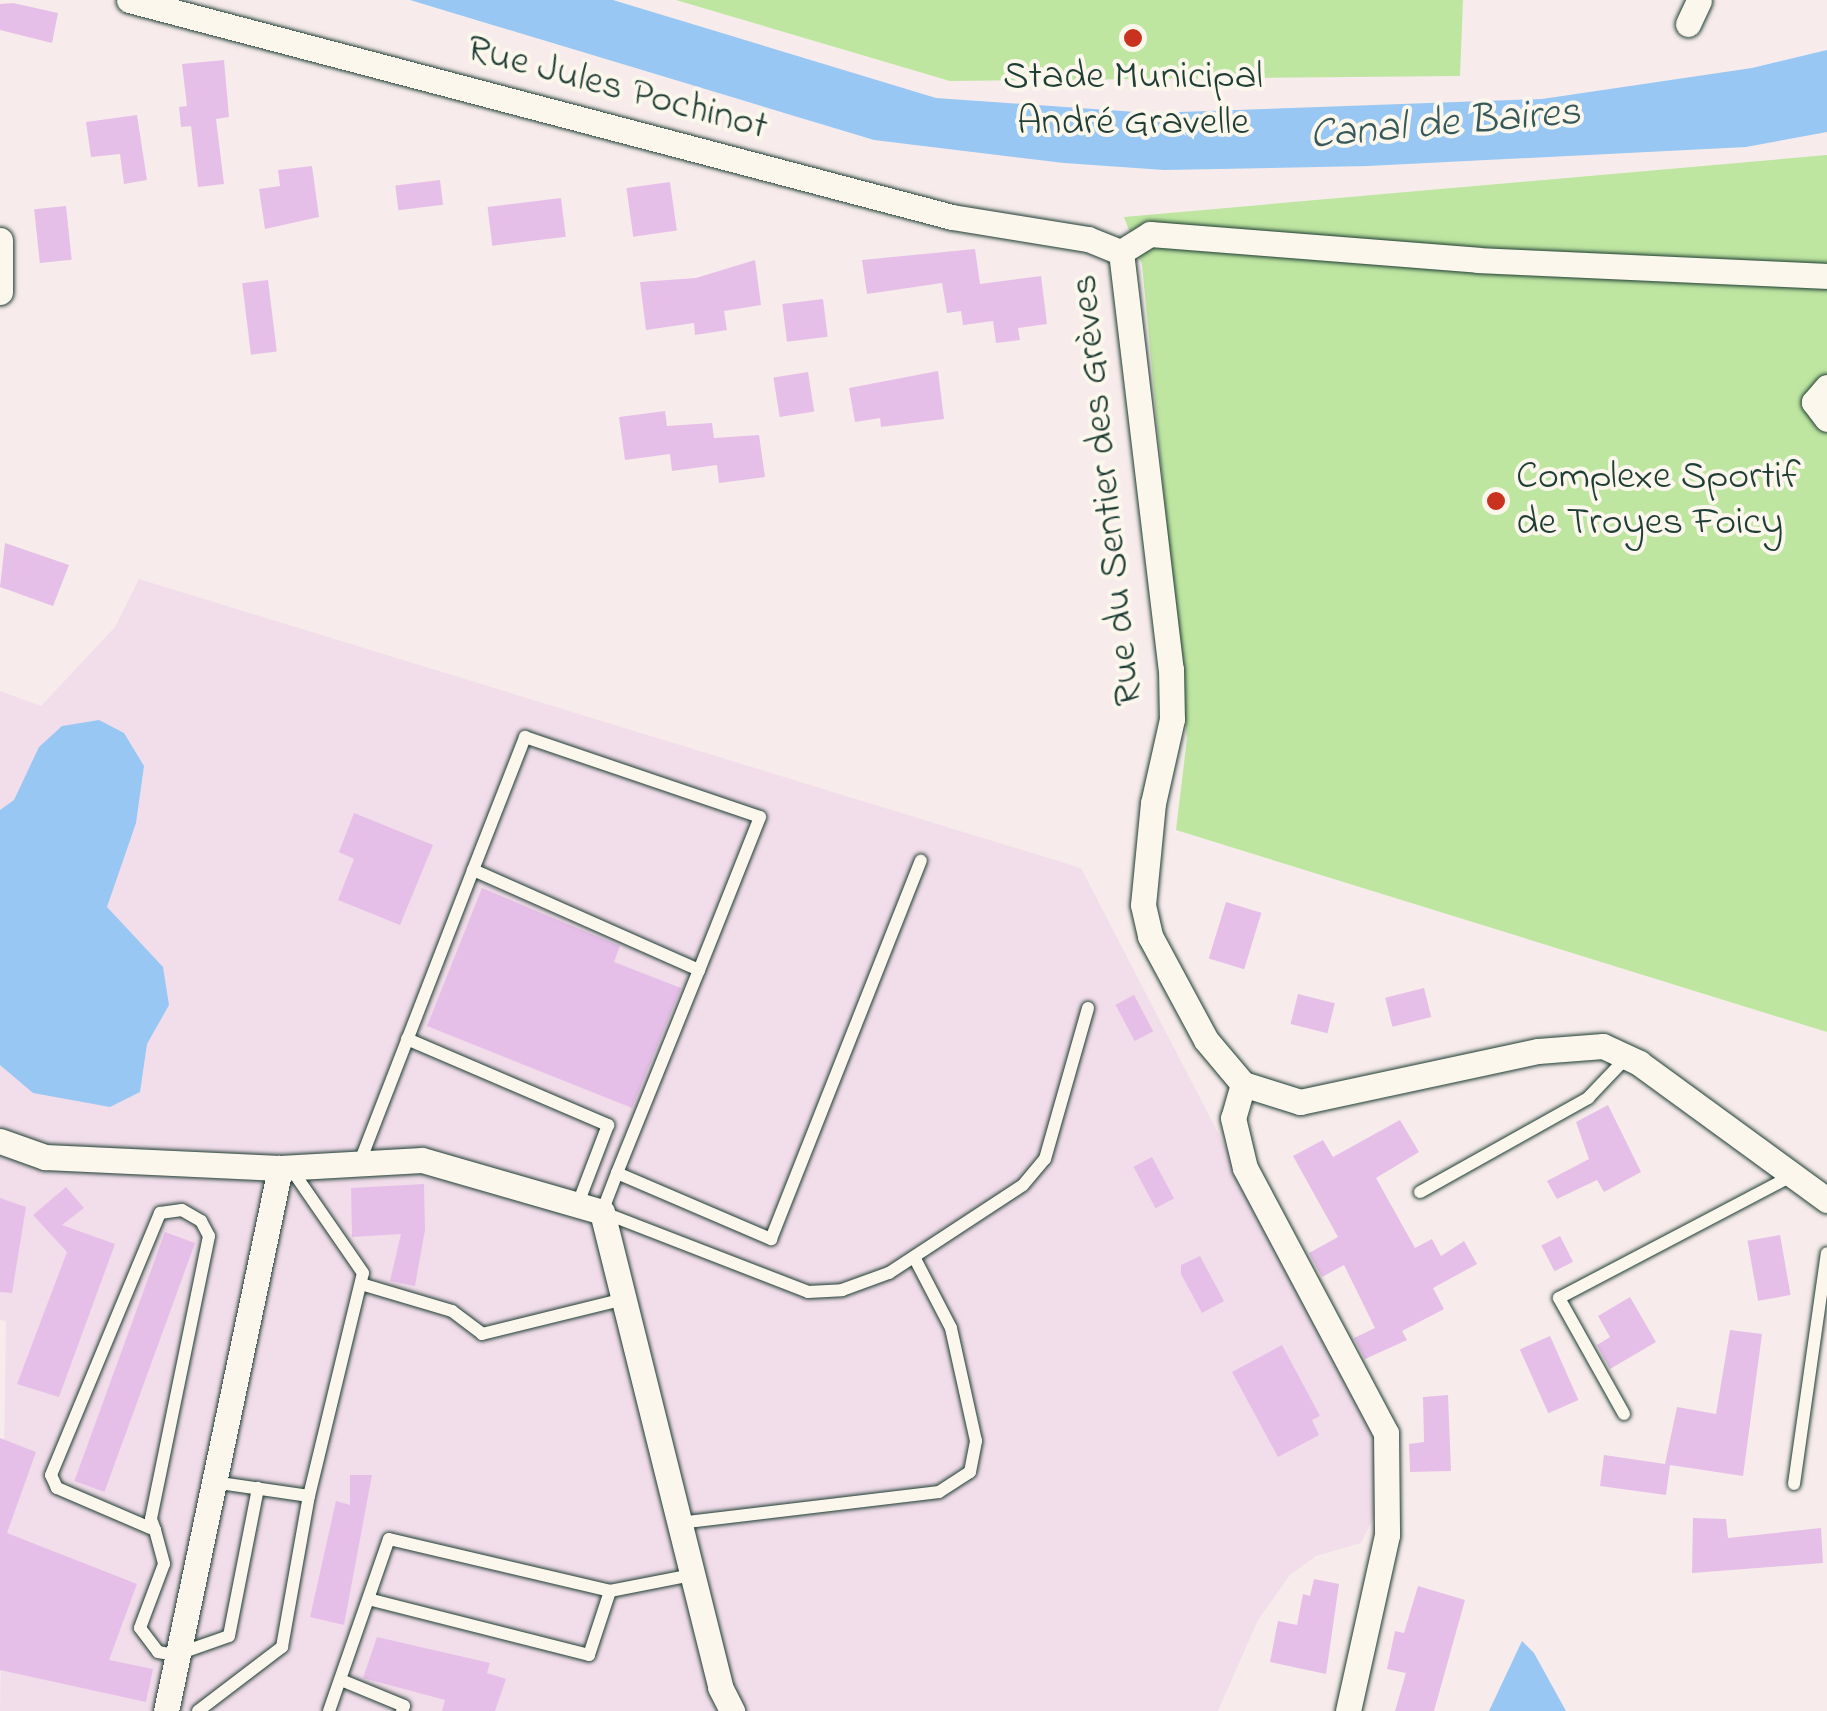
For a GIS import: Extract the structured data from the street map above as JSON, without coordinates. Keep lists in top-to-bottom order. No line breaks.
{"streets":{"street":["Rue Jules Pochinot","Rue du Sentier des Grèves"]},"crossings":[["Rue Jules Pochinot","Rue du Sentier des Grèves"]],"water":["Canal de Baires"],"places":["Stade Municipal André Gravelle","Complexe Sportif de Troyes Foicy"]}
